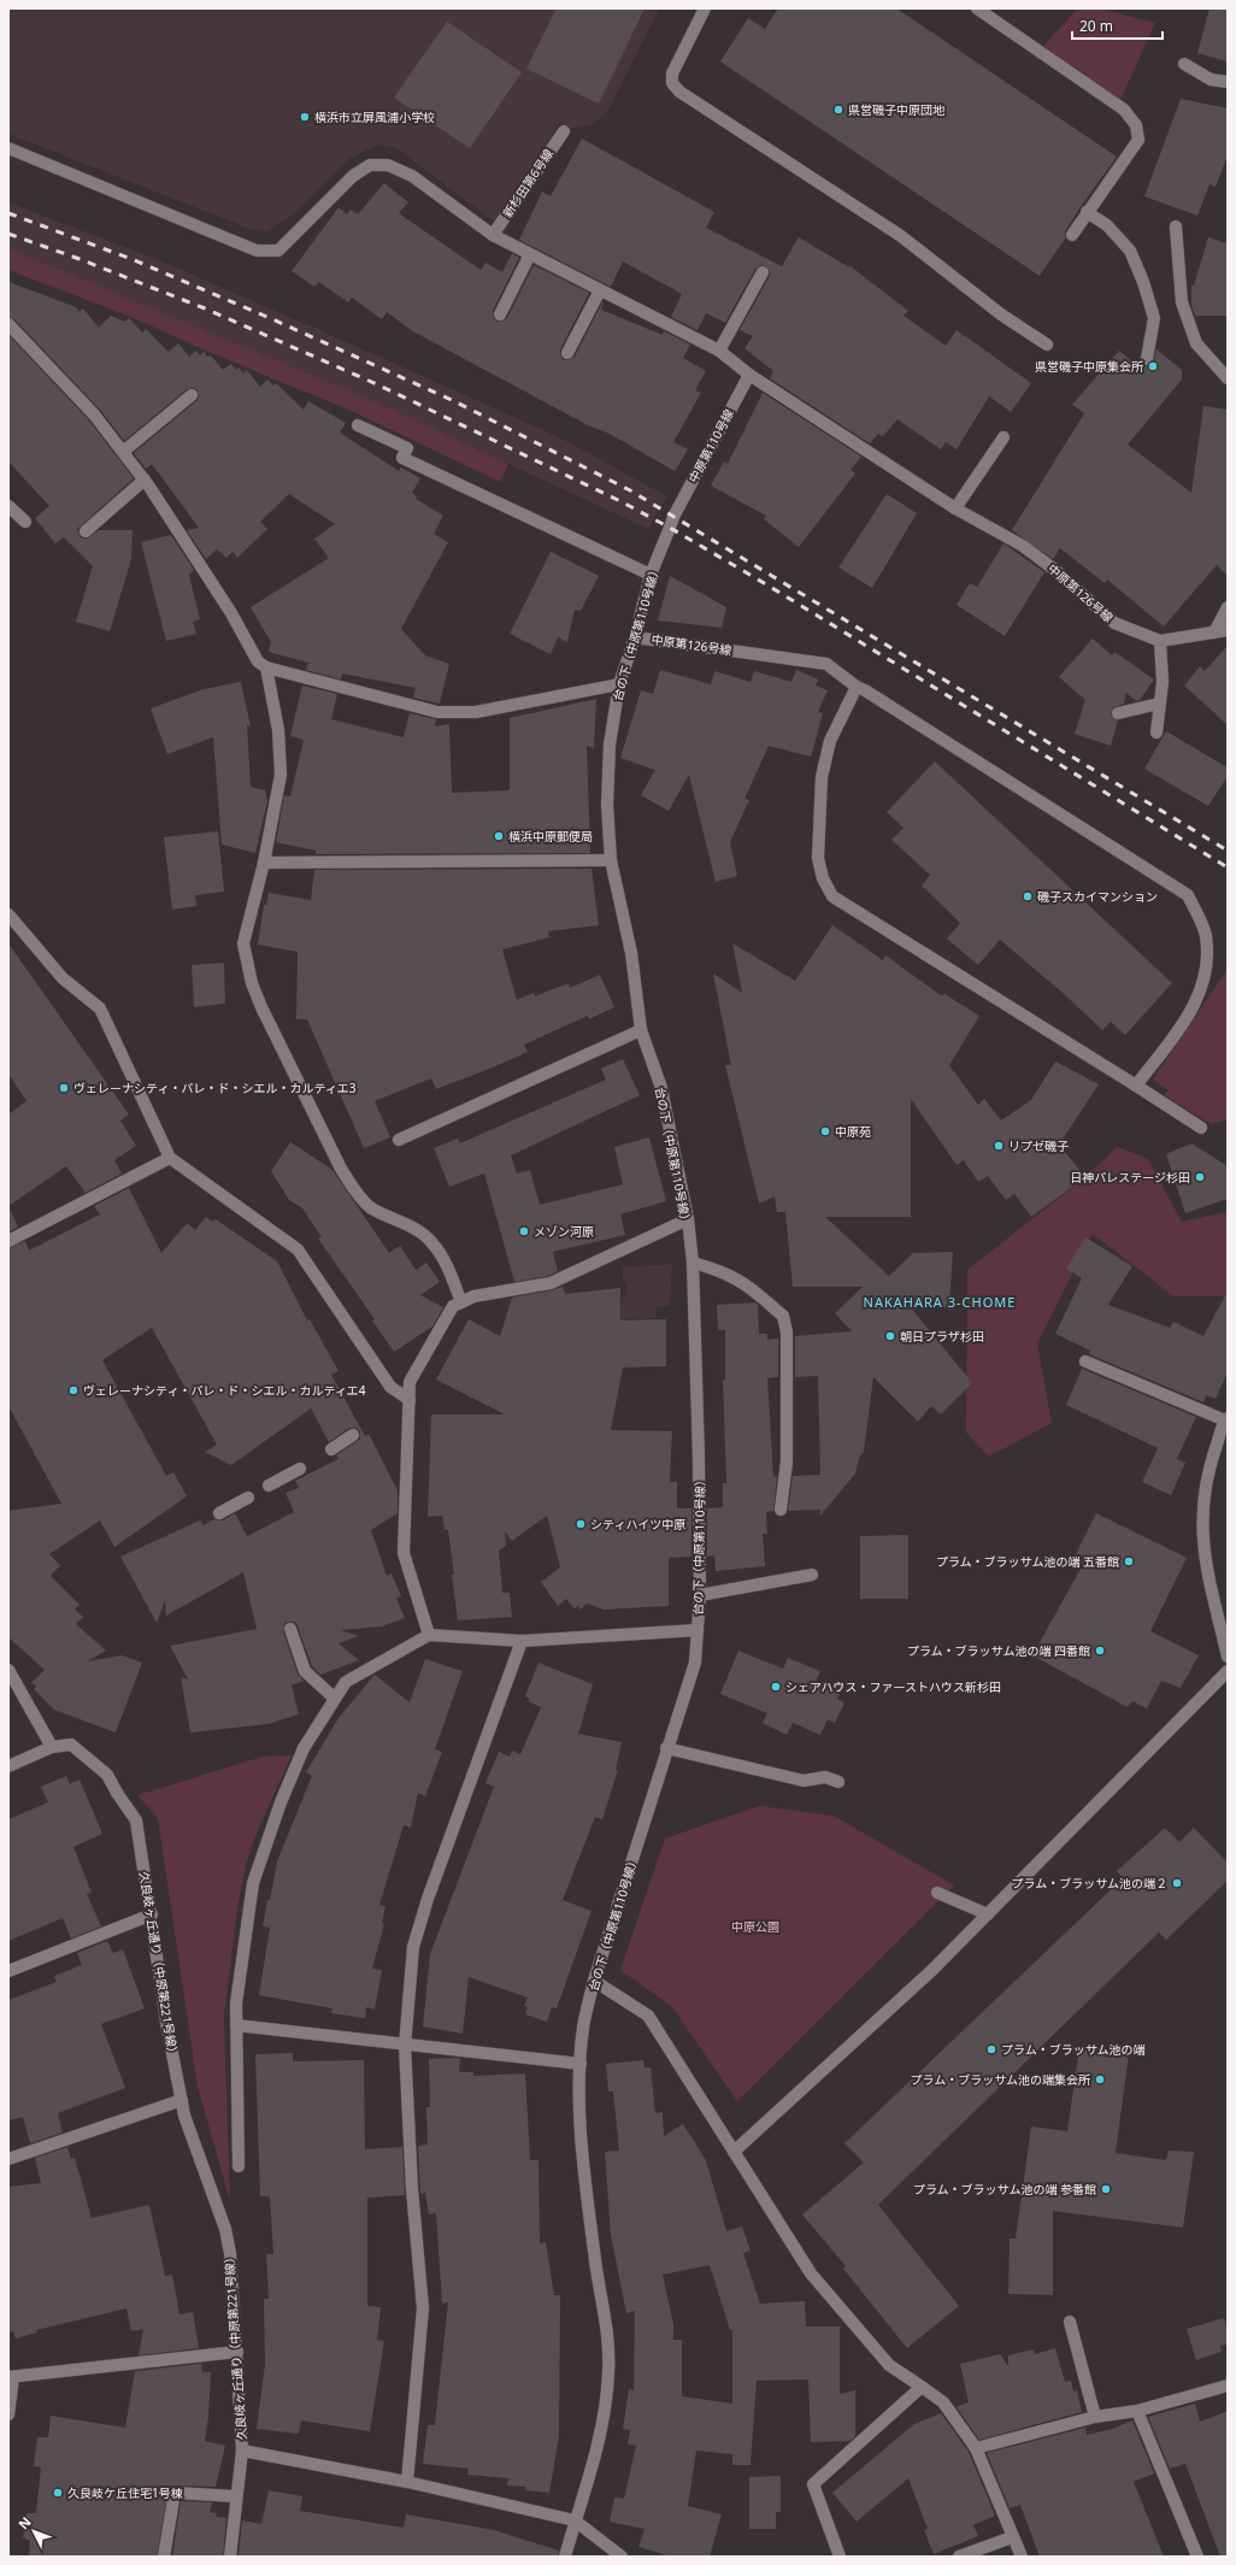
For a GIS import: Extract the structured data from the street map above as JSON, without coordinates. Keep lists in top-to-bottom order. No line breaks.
{"streets":{"street":["新杉田第6号線","中原第110号線","中原第126号線","台の下（中原第110号線）","久良岐ヶ丘通り（中原第221号線）"]},"crossings":[["新杉田第6号線","中原第126号線"],["中原第110号線","中原第126号線"],["中原第110号線","台の下（中原第110号線）"],["中原第126号線","台の下（中原第110号線）"],["台の下（中原第110号線）","久良岐ヶ丘通り（中原第221号線）"]],"districts":["NAKAHARA 3-CHOME"],"parks":["中原公園"],"places":["県営磯子中原団地","横浜市立屏風浦小学校","県営磯子中原集会所","横浜中原郵便局","磯子スカイマンション","ヴェレーナシティ・パレ・ド・シエル・カルティエ3","中原苑","リプゼ磯子","日神パレステージ杉田","メゾン河原","朝日プラザ杉田","ヴェレーナシティ・パレ・ド・シエル・カルティエ4","シティハイツ中原","プラム・ブラッサム池の端 五番館","プラム・ブラッサム池の端 四番館","シェアハウス・ファーストハウス新杉田","プラム・ブラッサム池の端２","プラム・ブラッサム池の端","プラム・ブラッサム池の端集会所","プラム・ブラッサム池の端 参番館","久良岐ケ丘住宅1号棟"],"scale_bar":"20 m","north":"top left"}
